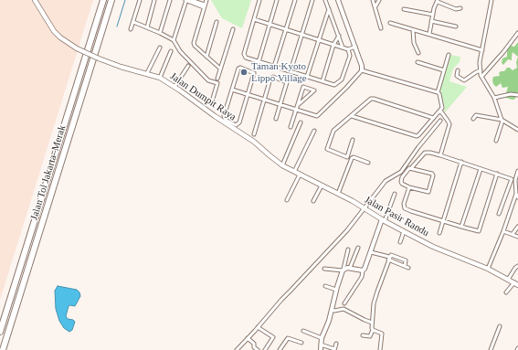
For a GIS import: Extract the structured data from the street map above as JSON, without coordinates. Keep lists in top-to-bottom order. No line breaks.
{"streets":{"highway":["Jalan Tol Jakarta–Merak"],"main road":["Jalan Dumpit Raya","Jalan Pasir Randu"]},"crossings":[["Jalan Dumpit Raya","Jalan Pasir Randu"]],"places":["Taman Kyoto Lippo Village"]}
